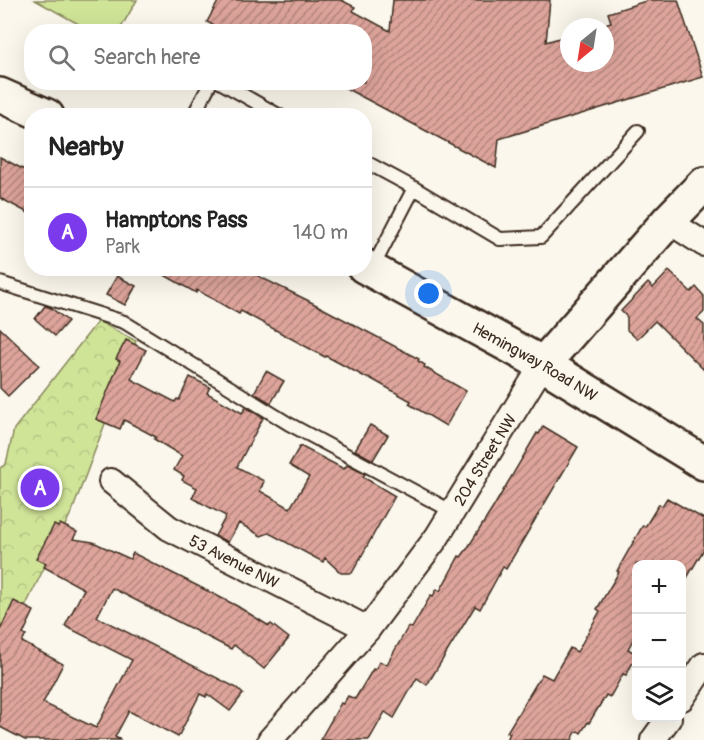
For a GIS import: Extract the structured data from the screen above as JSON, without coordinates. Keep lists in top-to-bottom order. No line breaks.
{"streets":{"street":["Hemingway Road NW","204 Street NW","53 Avenue NW"]},"crossings":[["Hemingway Road NW","204 Street NW"],["204 Street NW","53 Avenue NW"]],"north":"bottom left","page":{"search":"Search here","heading":"Nearby","list":[{"mark":"A","name":"Hamptons Pass","note":"Park","value":"140 m"}],"pins":"A","map_buttons":["+","−"]}}
